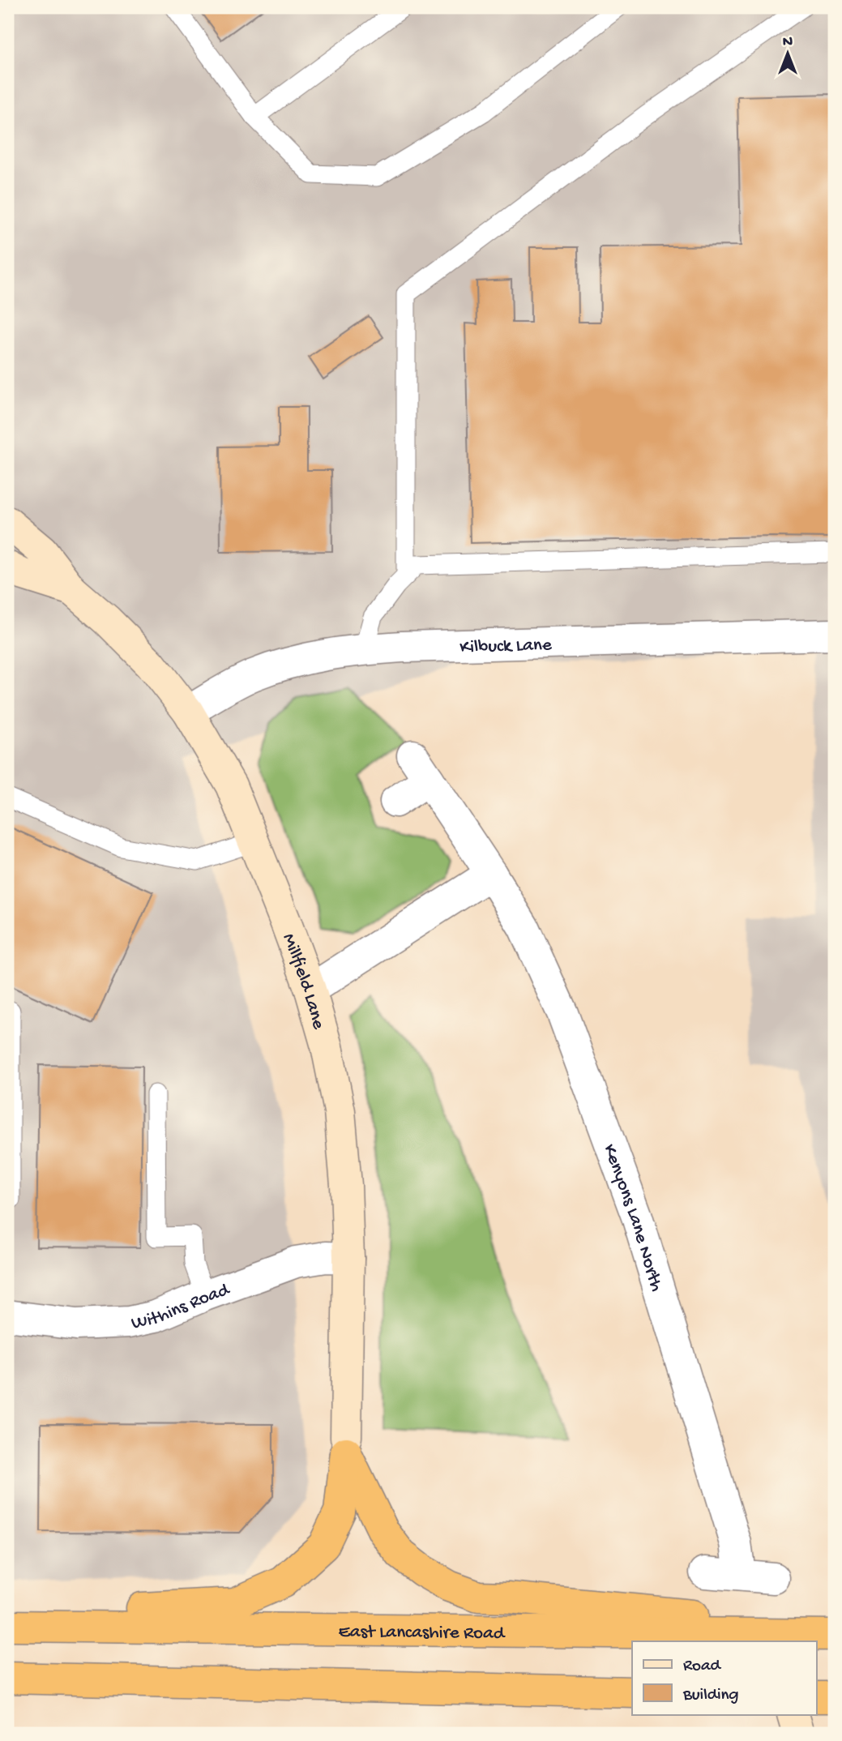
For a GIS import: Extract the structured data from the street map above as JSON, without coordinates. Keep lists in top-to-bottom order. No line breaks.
{"streets":{"highway":["East Lancashire Road"],"street":["Kilbuck Lane","Millfield Lane","Kenyons Lane North","Withins Road"]},"crossings":[["Kilbuck Lane","Millfield Lane"],["Millfield Lane","Withins Road"]],"legend":["Road","Building"],"north":"top"}
